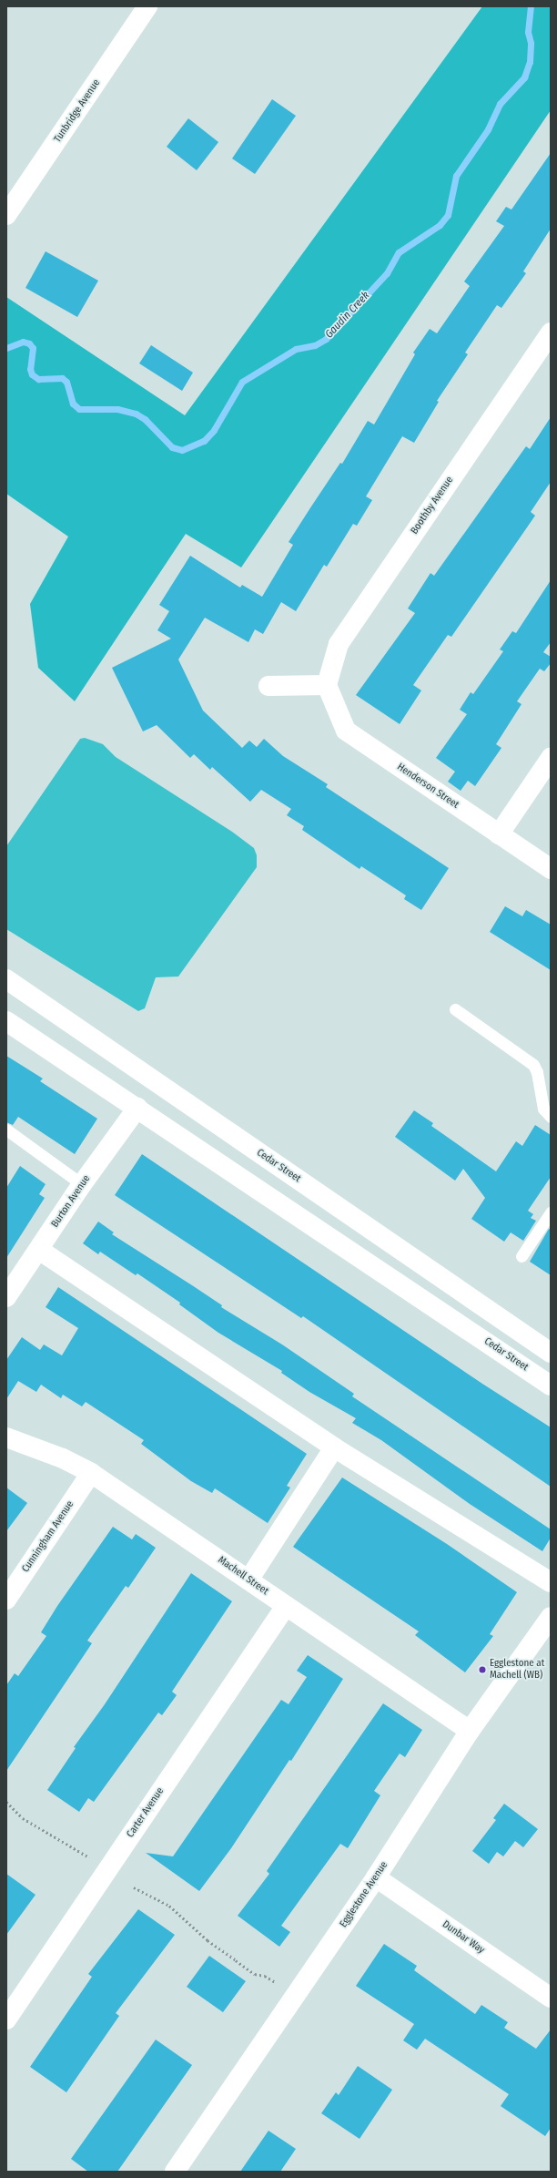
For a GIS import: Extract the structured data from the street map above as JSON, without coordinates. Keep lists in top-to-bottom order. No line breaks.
{"streets":{"street":["Tunbridge Avenue","Boothby Avenue","Henderson Street","Cedar Street","Burton Avenue","Cunningham Avenue","Machell Street","Carter Avenue","Egglestone Avenue","Dunbar Way"]},"crossings":[["Boothby Avenue","Henderson Street"],["Cedar Street","Burton Avenue"],["Cunningham Avenue","Machell Street"],["Machell Street","Carter Avenue"],["Machell Street","Egglestone Avenue"],["Egglestone Avenue","Dunbar Way"]],"water":["Gaudin Creek"],"places":["Egglestone at Machell (WB)"]}
